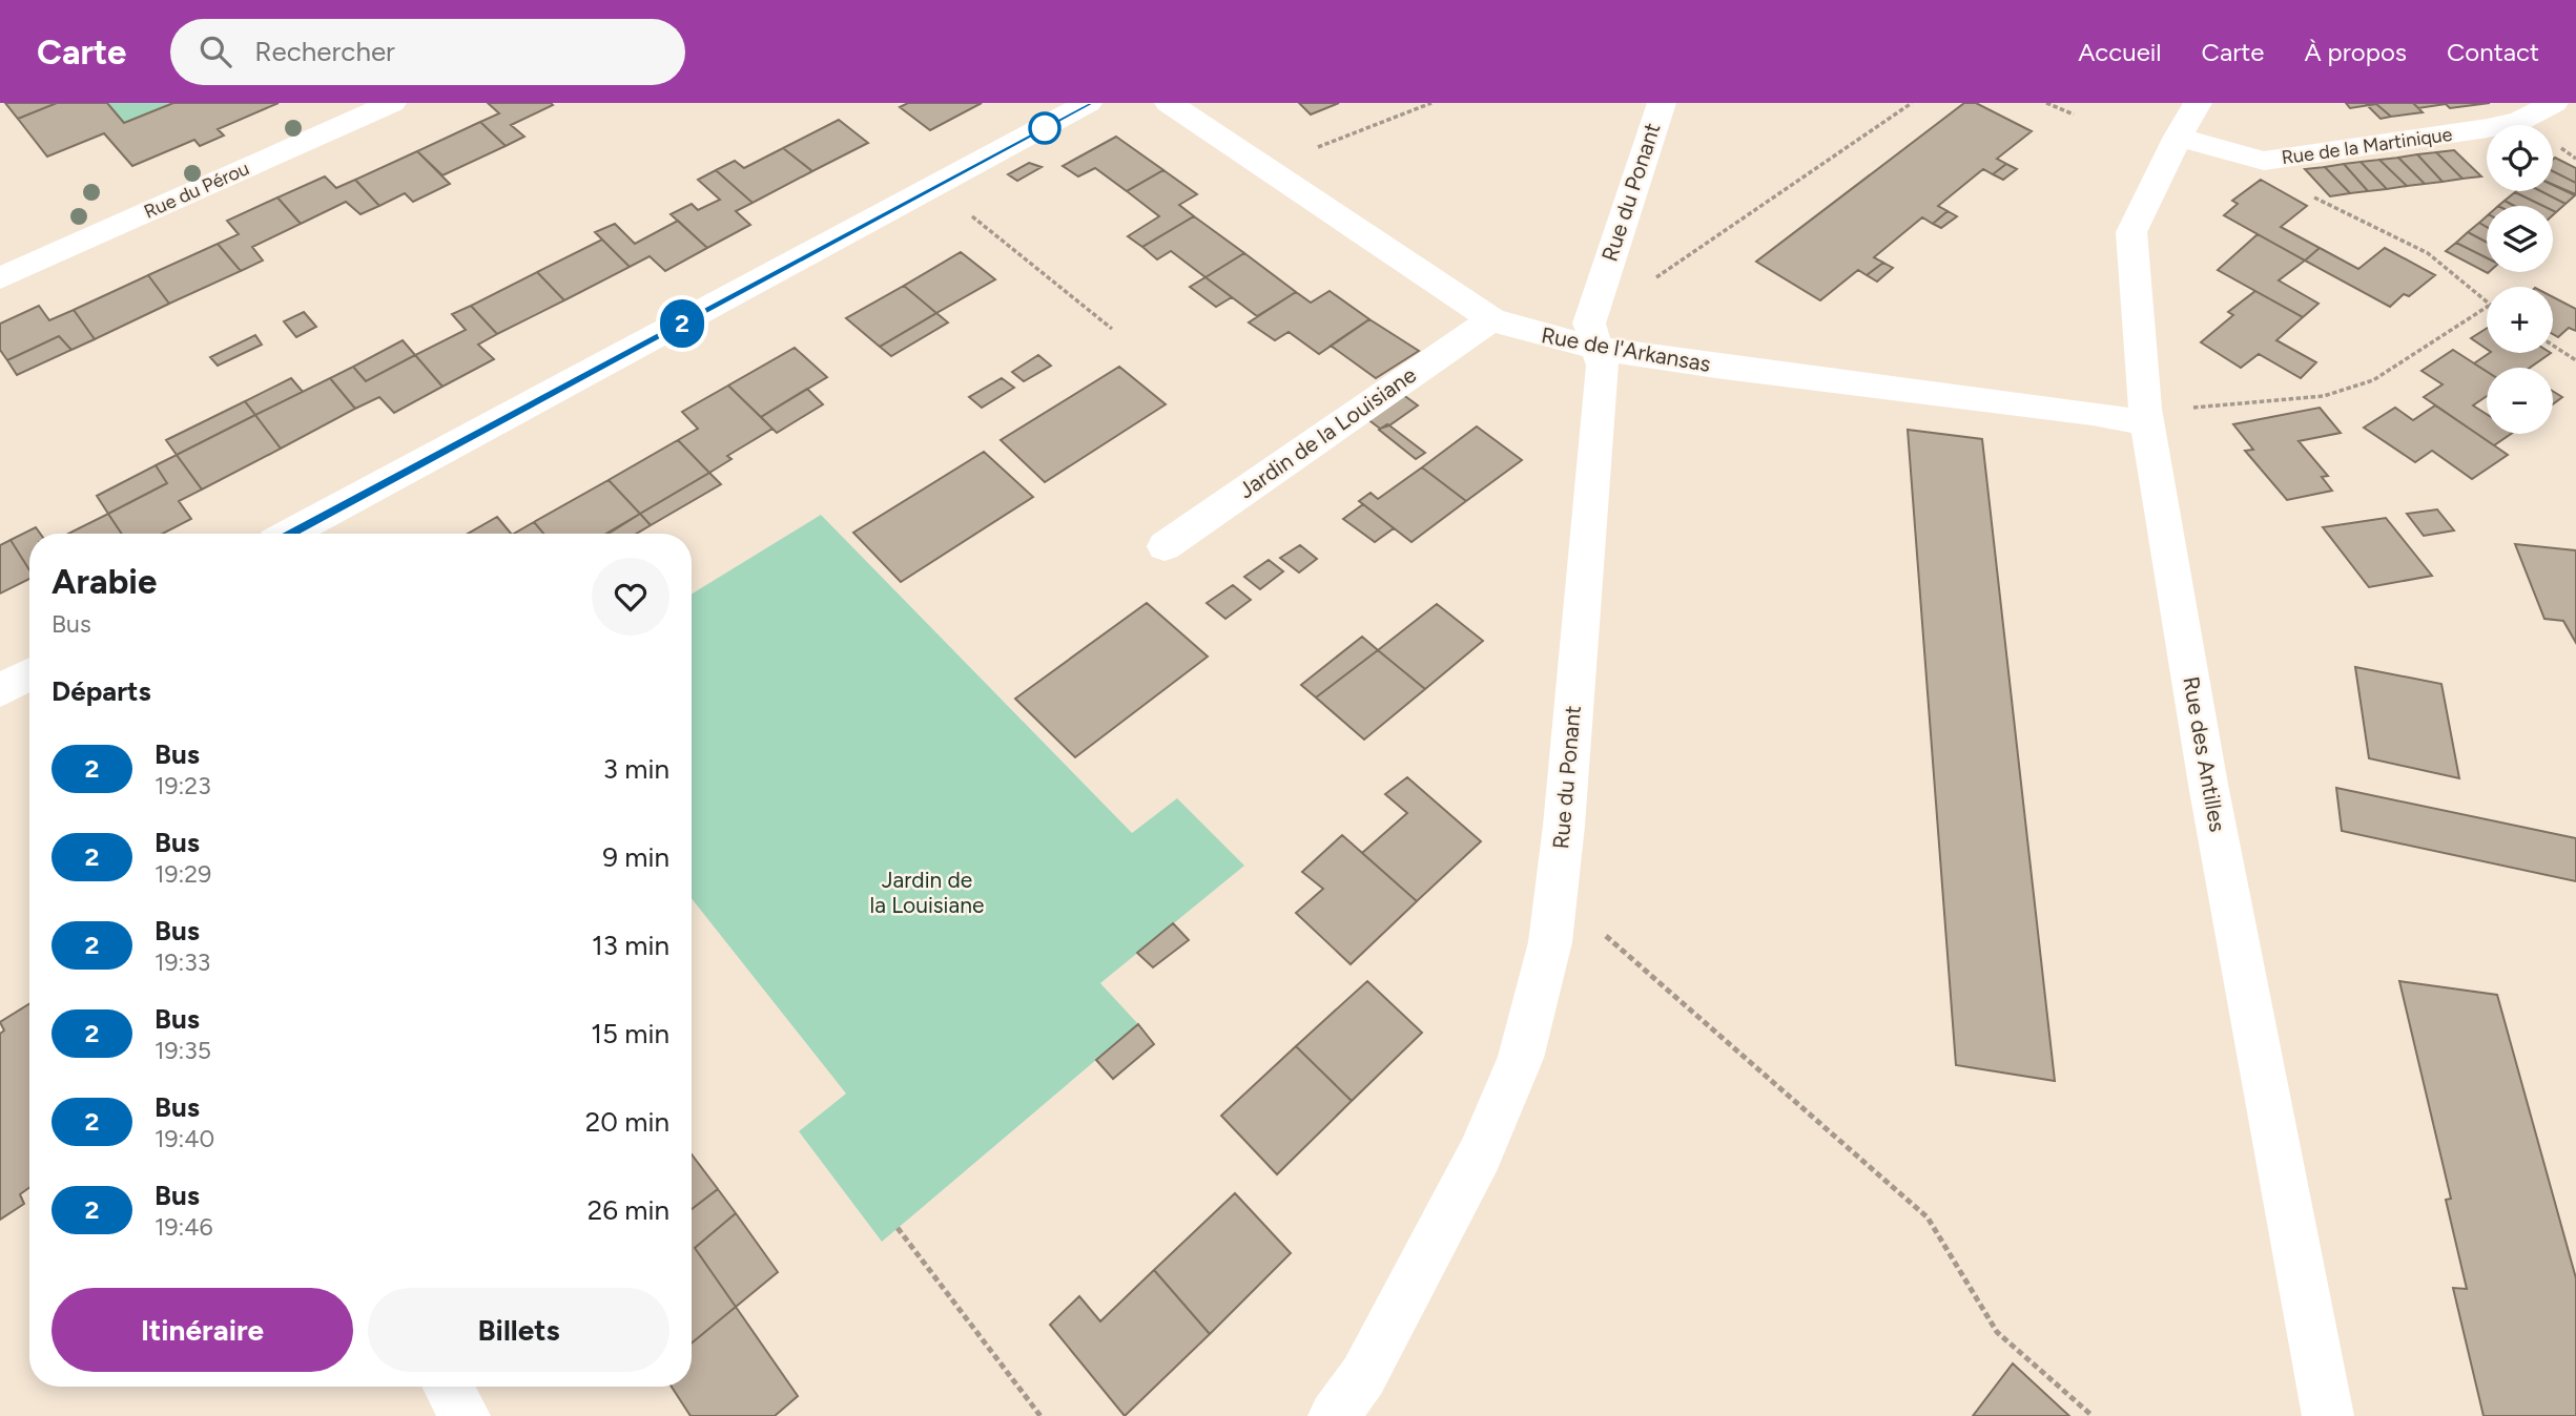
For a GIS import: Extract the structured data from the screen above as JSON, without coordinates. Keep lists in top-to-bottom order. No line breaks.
{"streets":{"street":["Rue de la Martinique","Rue du Pérou","Rue du Ponant","Rue de l'Arkansas","Jardin de la Louisiane","Rue des Antilles"]},"crossings":[["Rue de la Martinique","Rue des Antilles"],["Rue du Ponant","Rue de l'Arkansas"],["Rue de l'Arkansas","Jardin de la Louisiane"],["Rue de l'Arkansas","Rue des Antilles"]],"parks":["Jardin de la Louisiane"],"lines":["bus line 2"],"page":{"header":"Carte","search":"Rechercher","nav":["Accueil","Carte","À propos","Contact"],"on_map":"2","map_buttons":["+","−"],"heading":[["Arabie","Bus"],"Départs"],"list":[{"mark":"2","name":"Bus","note":"19:23","value":"3 min"},{"mark":"2","name":"Bus","note":"19:29","value":"9 min"},{"mark":"2","name":"Bus","note":"19:33","value":"13 min"},{"mark":"2","name":"Bus","note":"19:35","value":"15 min"},{"mark":"2","name":"Bus","note":"19:40","value":"20 min"},{"mark":"2","name":"Bus","note":"19:46","value":"26 min"}],"buttons":["Itinéraire","Billets"]}}
